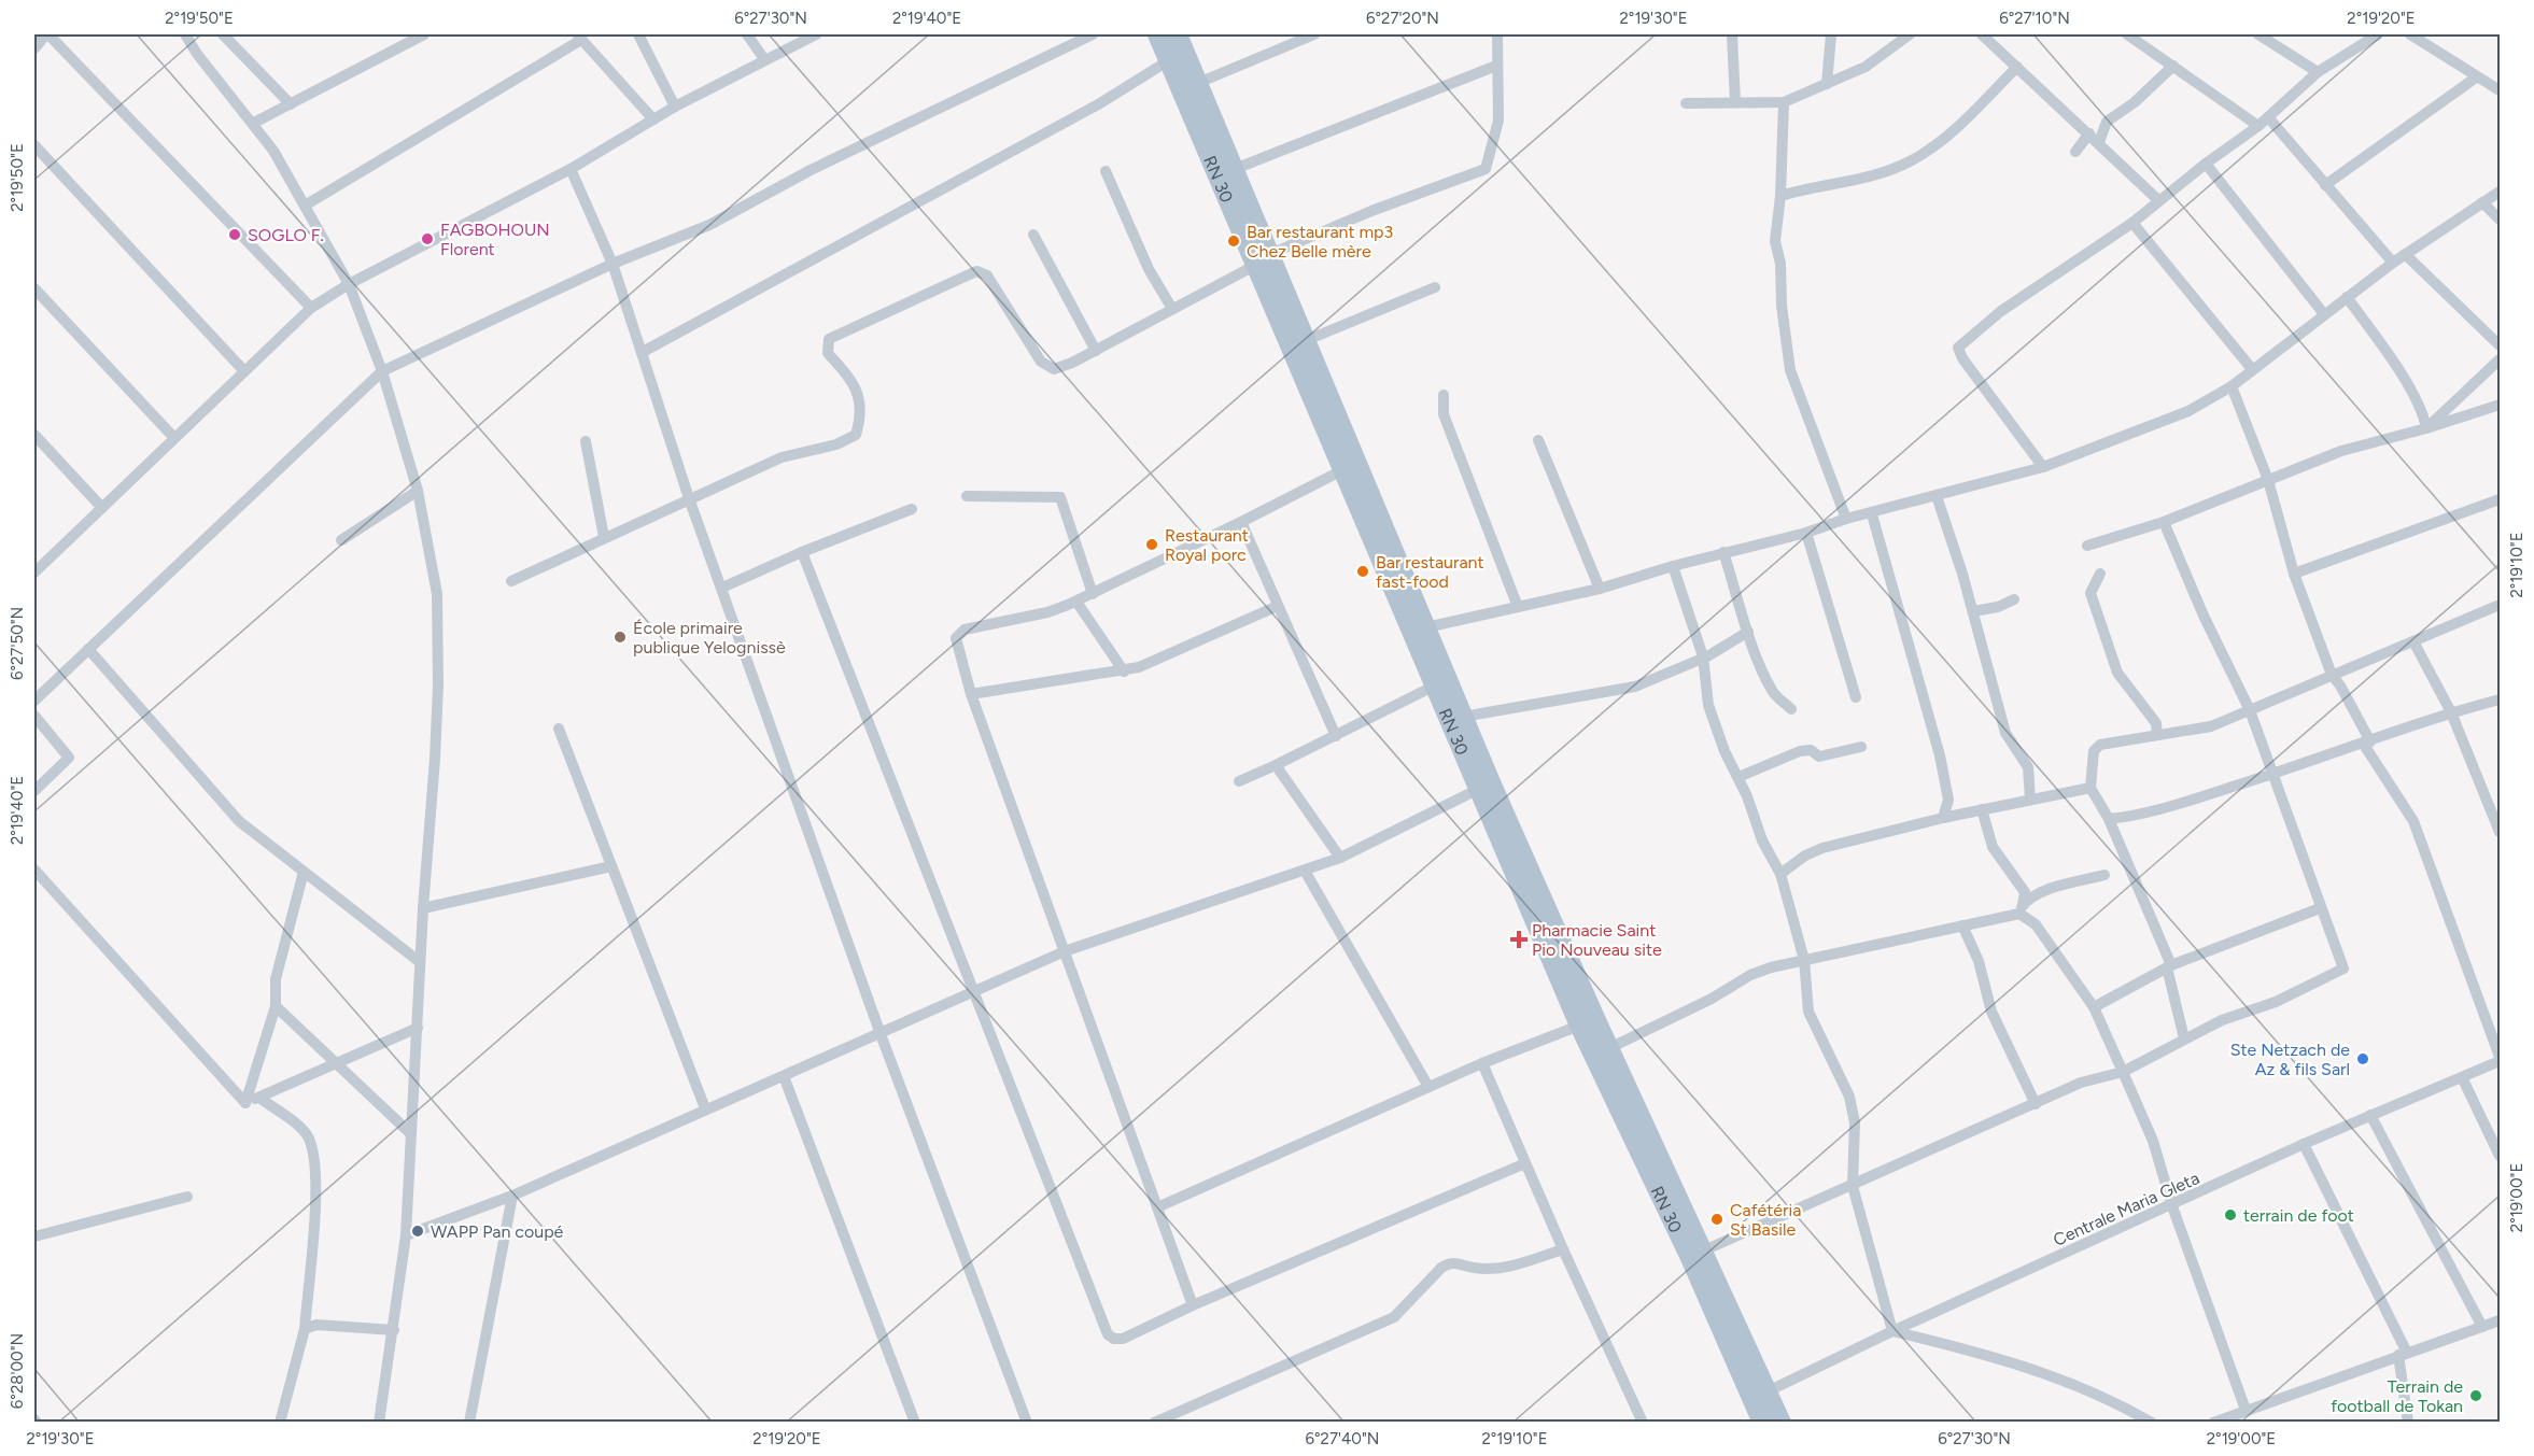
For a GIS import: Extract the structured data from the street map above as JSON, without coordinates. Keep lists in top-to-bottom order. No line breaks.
{"streets":{"main road":["RN 30"],"street":["Centrale Maria Gleta"]},"crossings":[["RN 30","Centrale Maria Gleta"]],"places":{"other":["SOGLO F.","FAGBOHOUN Florent","Bar restaurant mp3 Chez Belle mère","Restaurant Royal porc","Bar restaurant fast-food","École primaire publique Yelognissè","Ste Netzach de Az & fils Sarl","terrain de foot","Cafétéria St Basile","WAPP Pan coupé","Terrain de football de Tokan"],"health":["Pharmacie Saint Pio Nouveau site"]},"coordinates":["2°19'50\"E","6°27'30\"N","2°19'40\"E","6°27'20\"N","2°19'30\"E","6°27'10\"N","2°19'20\"E","2°19'10\"E","6°27'50\"N","2°19'00\"E","6°28'00\"N","6°27'40\"N"]}
